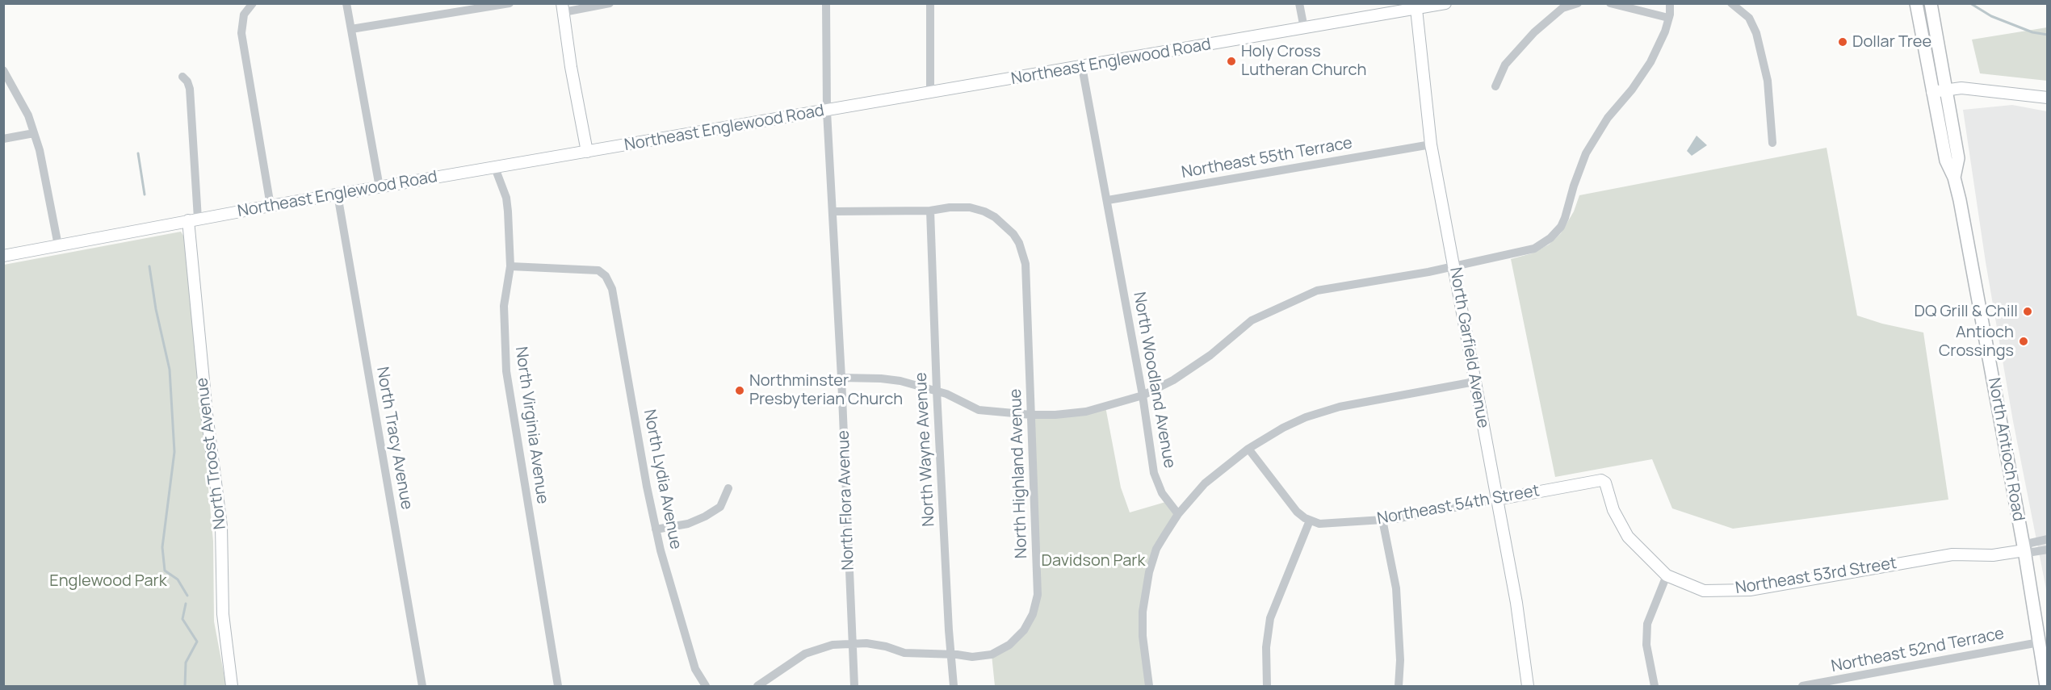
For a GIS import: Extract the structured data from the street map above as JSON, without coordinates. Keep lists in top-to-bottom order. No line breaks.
{"streets":{"main road":["North Antioch Road"],"street":["Northeast Englewood Road","Northeast 55th Terrace","North Garfield Avenue","North Woodland Avenue","North Virginia Avenue","North Tracy Avenue","North Wayne Avenue","North Troost Avenue","North Highland Avenue","North Lydia Avenue","North Flora Avenue","Northeast 54th Street","Northeast 53rd Street","Northeast 52nd Terrace"]},"crossings":[["Northeast Englewood Road","North Garfield Avenue"],["Northeast Englewood Road","North Woodland Avenue"],["Northeast Englewood Road","North Virginia Avenue"],["Northeast Englewood Road","North Tracy Avenue"],["Northeast Englewood Road","North Troost Avenue"],["Northeast Englewood Road","North Flora Avenue"],["Northeast 55th Terrace","North Garfield Avenue"],["Northeast 55th Terrace","North Woodland Avenue"],["North Garfield Avenue","Northeast 54th Street"],["North Virginia Avenue","North Lydia Avenue"],["North Wayne Avenue","North Highland Avenue"],["North Antioch Road","Northeast 53rd Street"],["North Antioch Road","Northeast 52nd Terrace"],["Northeast 54th Street","Northeast 53rd Street"]],"parks":["Davidson Park","Englewood Park"],"places":["Dollar Tree","Holy Cross Lutheran Church","DQ Grill & Chill","Antioch Crossings","Northminster Presbyterian Church"]}
